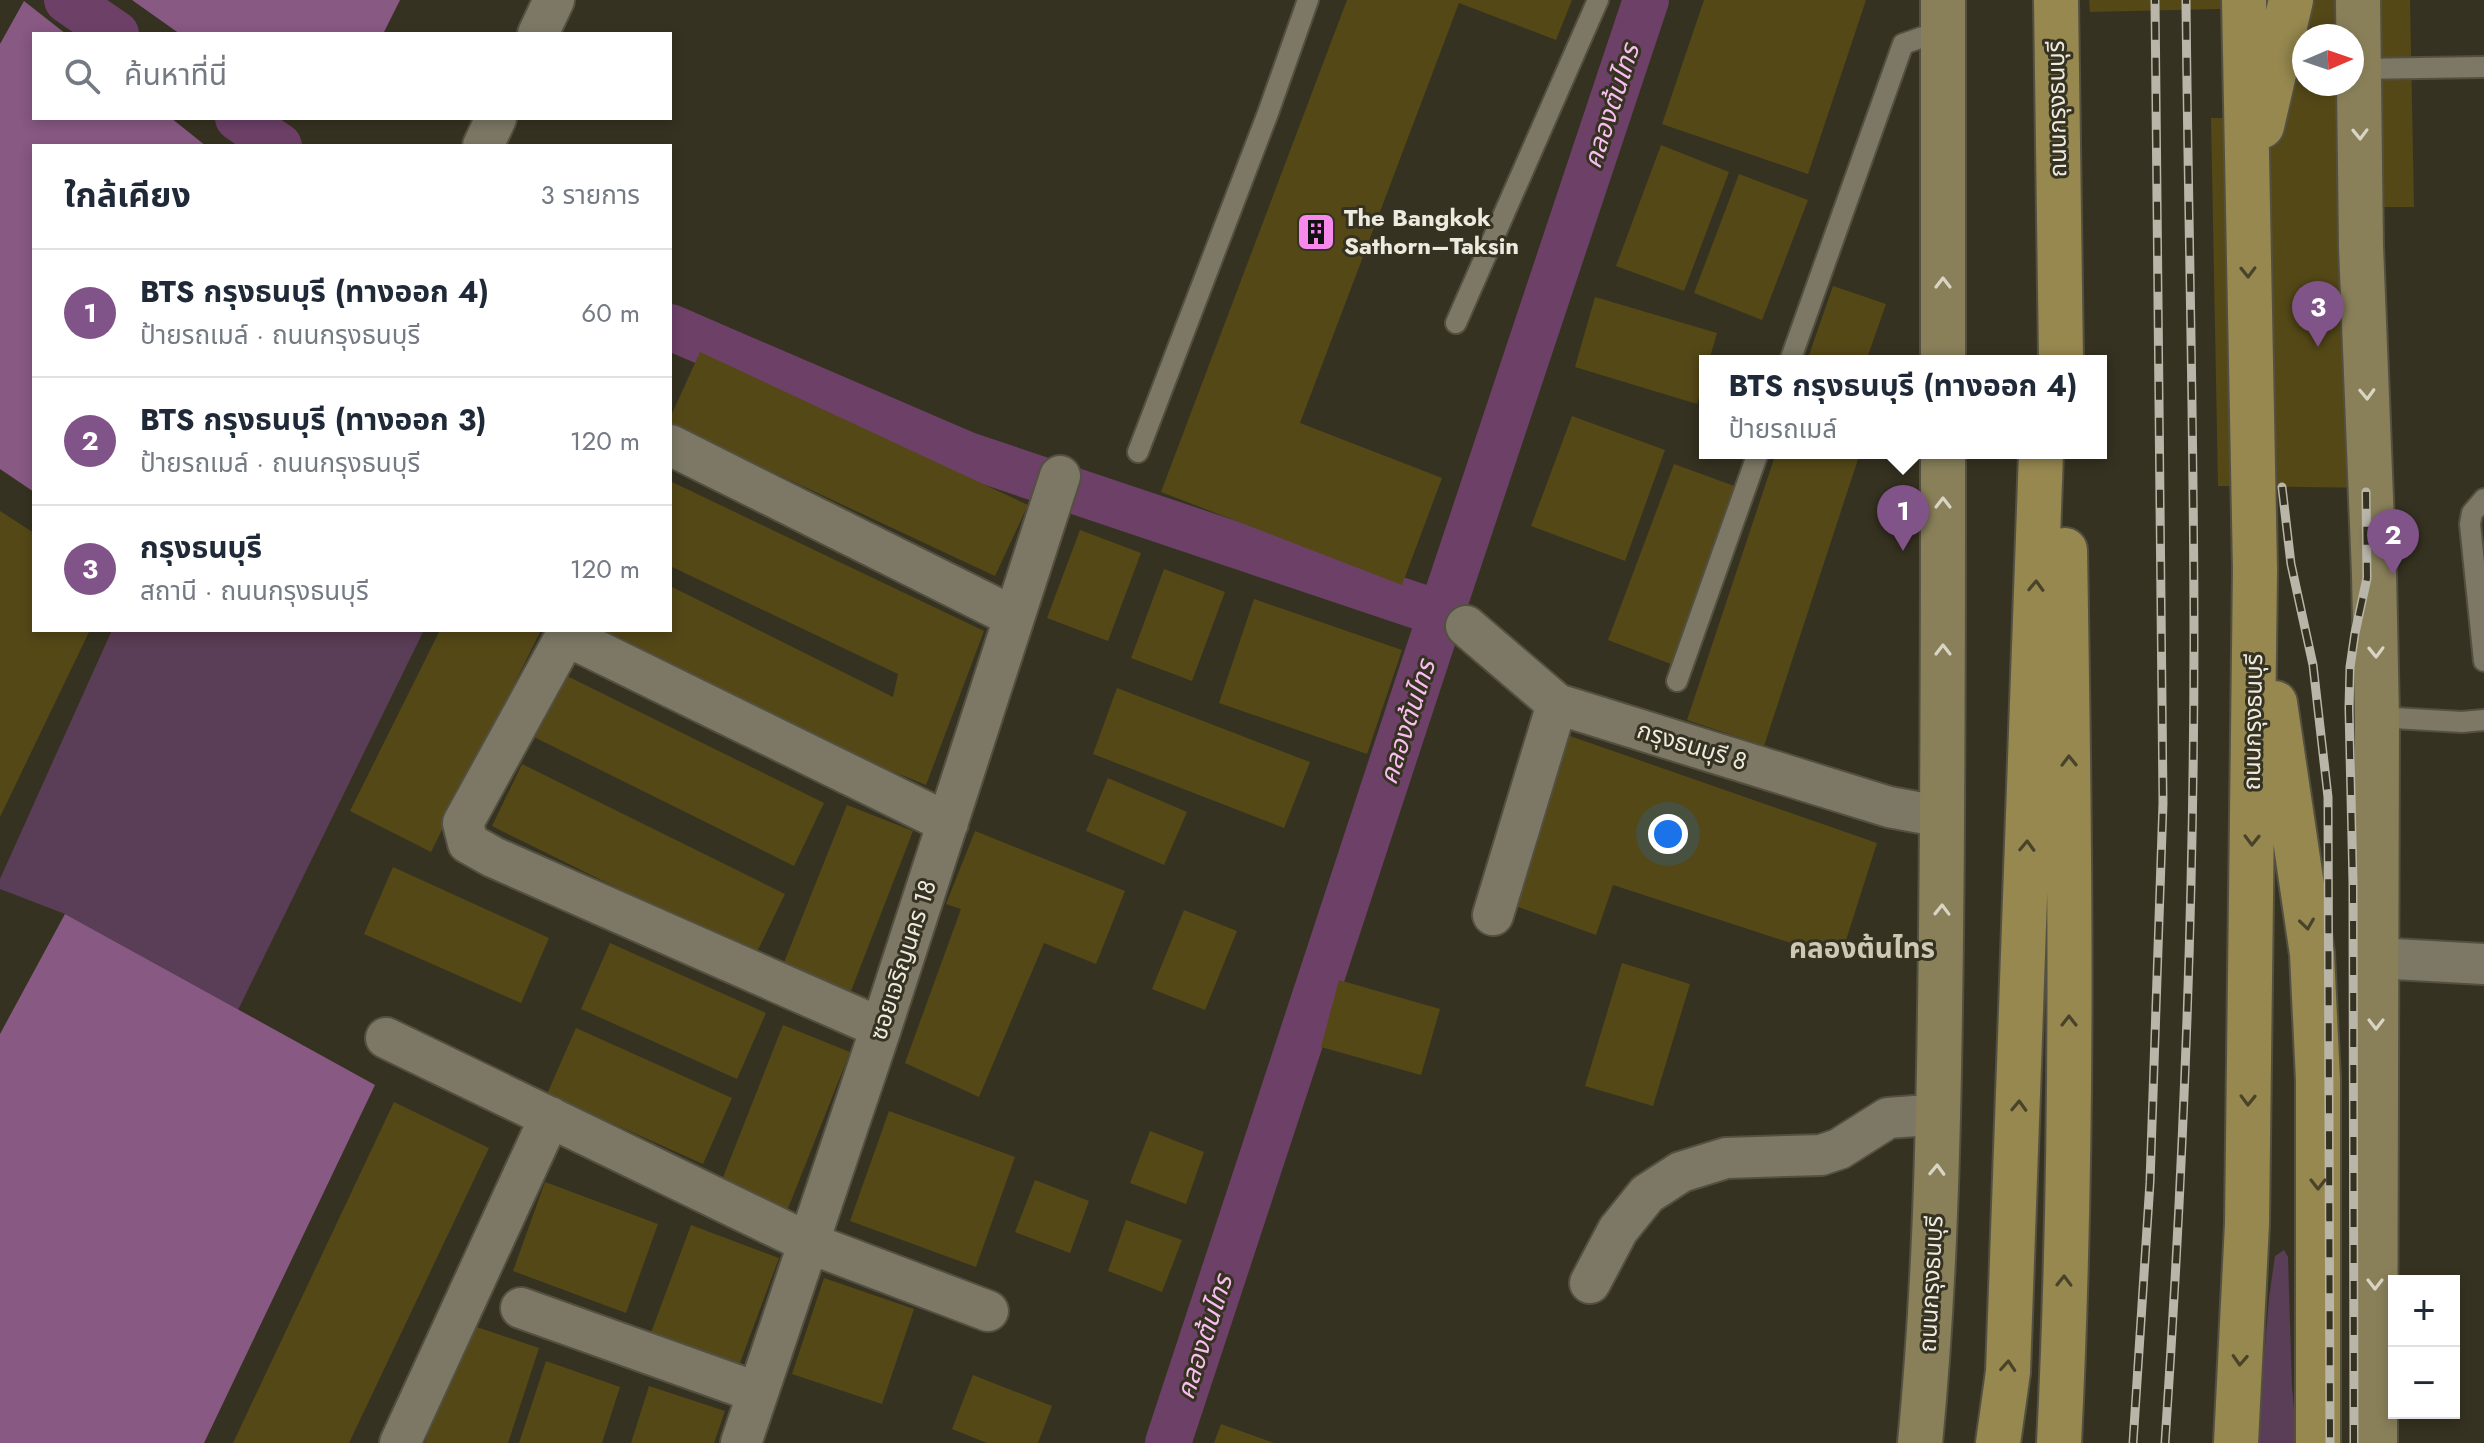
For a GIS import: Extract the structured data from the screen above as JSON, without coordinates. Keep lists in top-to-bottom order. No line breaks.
{"streets":{"main road":["ถนนกรุงธนบุรี"],"street":["กรุงธนบุรี 8","ซอยเจริญนคร 18"]},"crossings":[["ถนนกรุงธนบุรี","กรุงธนบุรี 8"]],"districts":["คลองต้นไทร"],"water":["คลองต้นไทร"],"places":{"building":["The Bangkok Sathorn–Taksin"]},"north":"right","page":{"search":"ค้นหาที่นี่","heading":["ใกล้เคียง","3 รายการ"],"list":[{"mark":"1","name":"BTS กรุงธนบุรี (ทางออก 4)","note":"ป้ายรถเมล์ · ถนนกรุงธนบุรี","value":"60 m"},{"mark":"2","name":"BTS กรุงธนบุรี (ทางออก 3)","note":"ป้ายรถเมล์ · ถนนกรุงธนบุรี","value":"120 m"},{"mark":"3","name":"กรุงธนบุรี","note":"สถานี · ถนนกรุงธนบุรี","value":"120 m"}],"pins":["3","1","2"],"popup":["BTS กรุงธนบุรี (ทางออก 4)","ป้ายรถเมล์"],"map_buttons":["+","−"]}}
